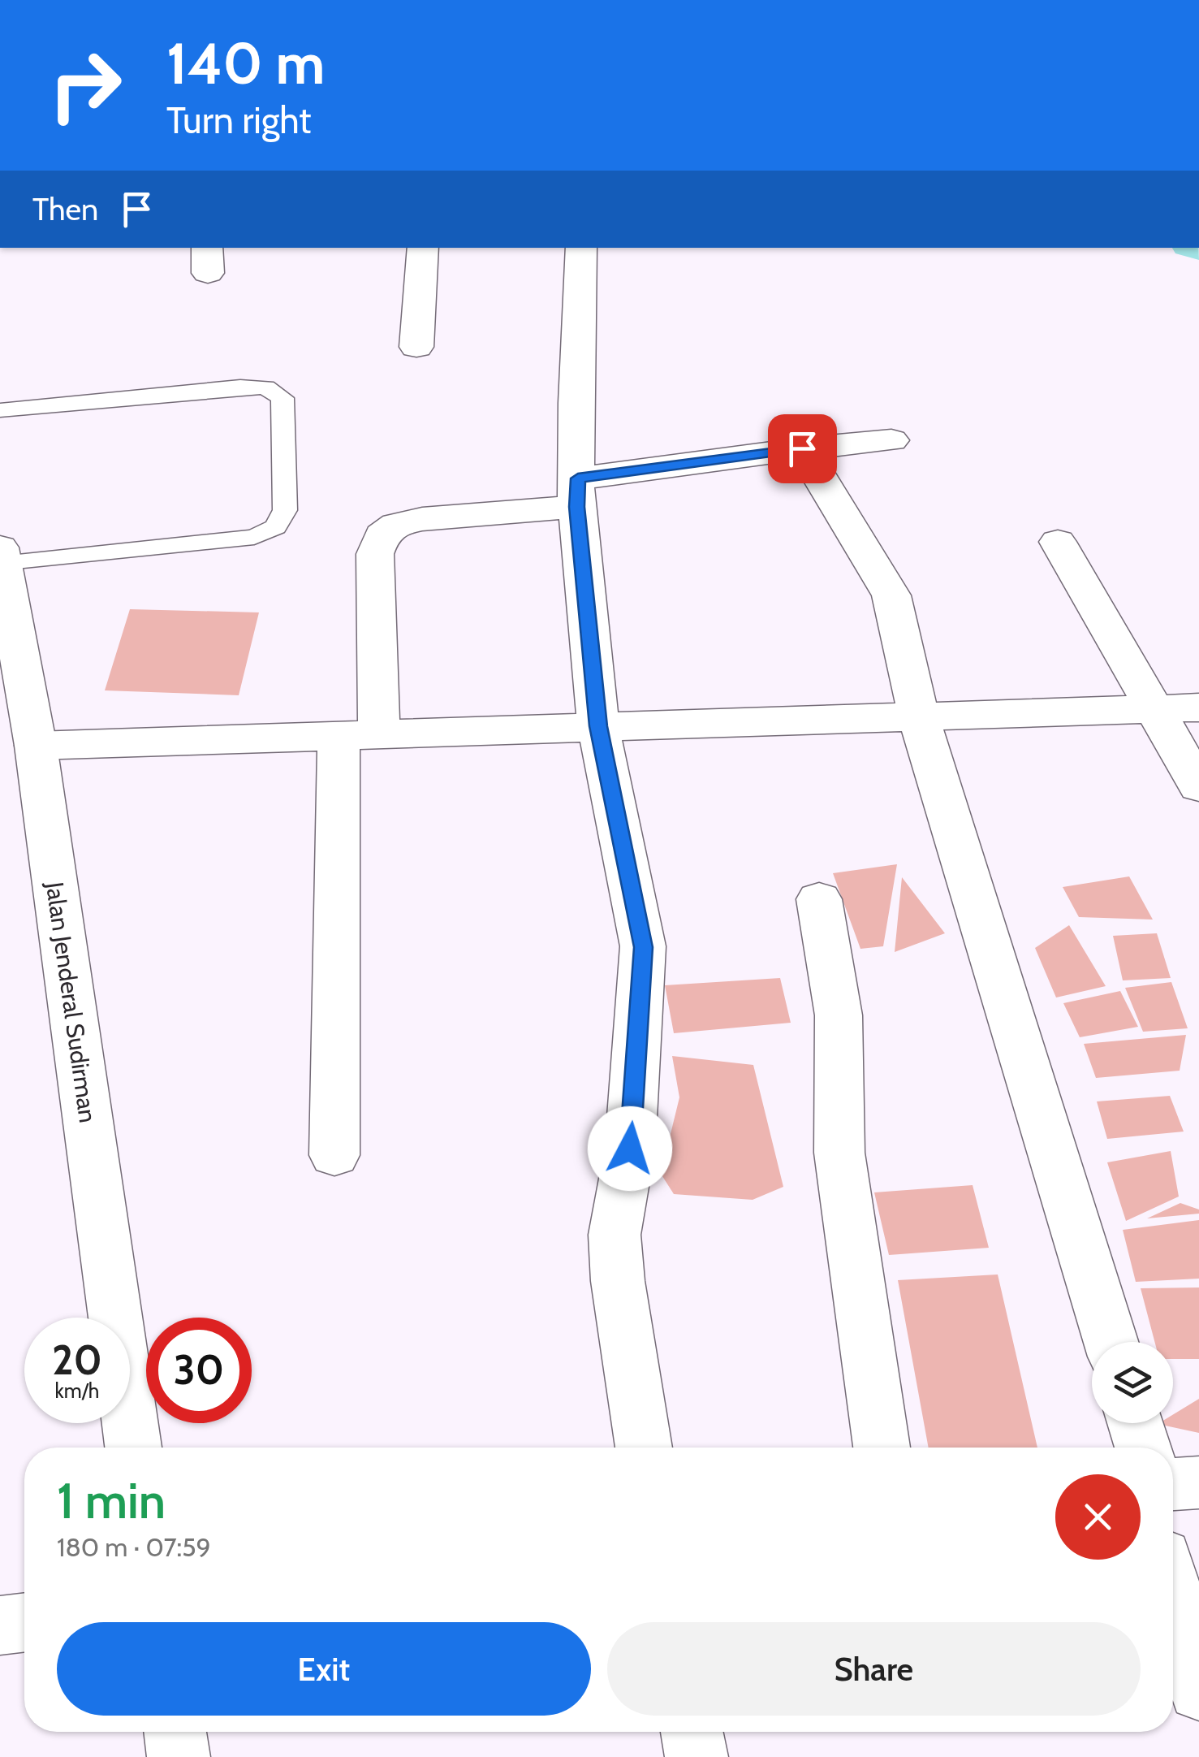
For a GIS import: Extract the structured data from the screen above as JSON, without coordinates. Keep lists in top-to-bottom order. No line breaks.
{"streets":{"street":["Jalan Jenderal Sudirman"]},"page":{"turn":["140 m","Turn right"],"then":"Then","speed":"20 km/h","limit":"30","heading":["1 min","180 m · 07:59"],"buttons":["Exit","Share"]}}
